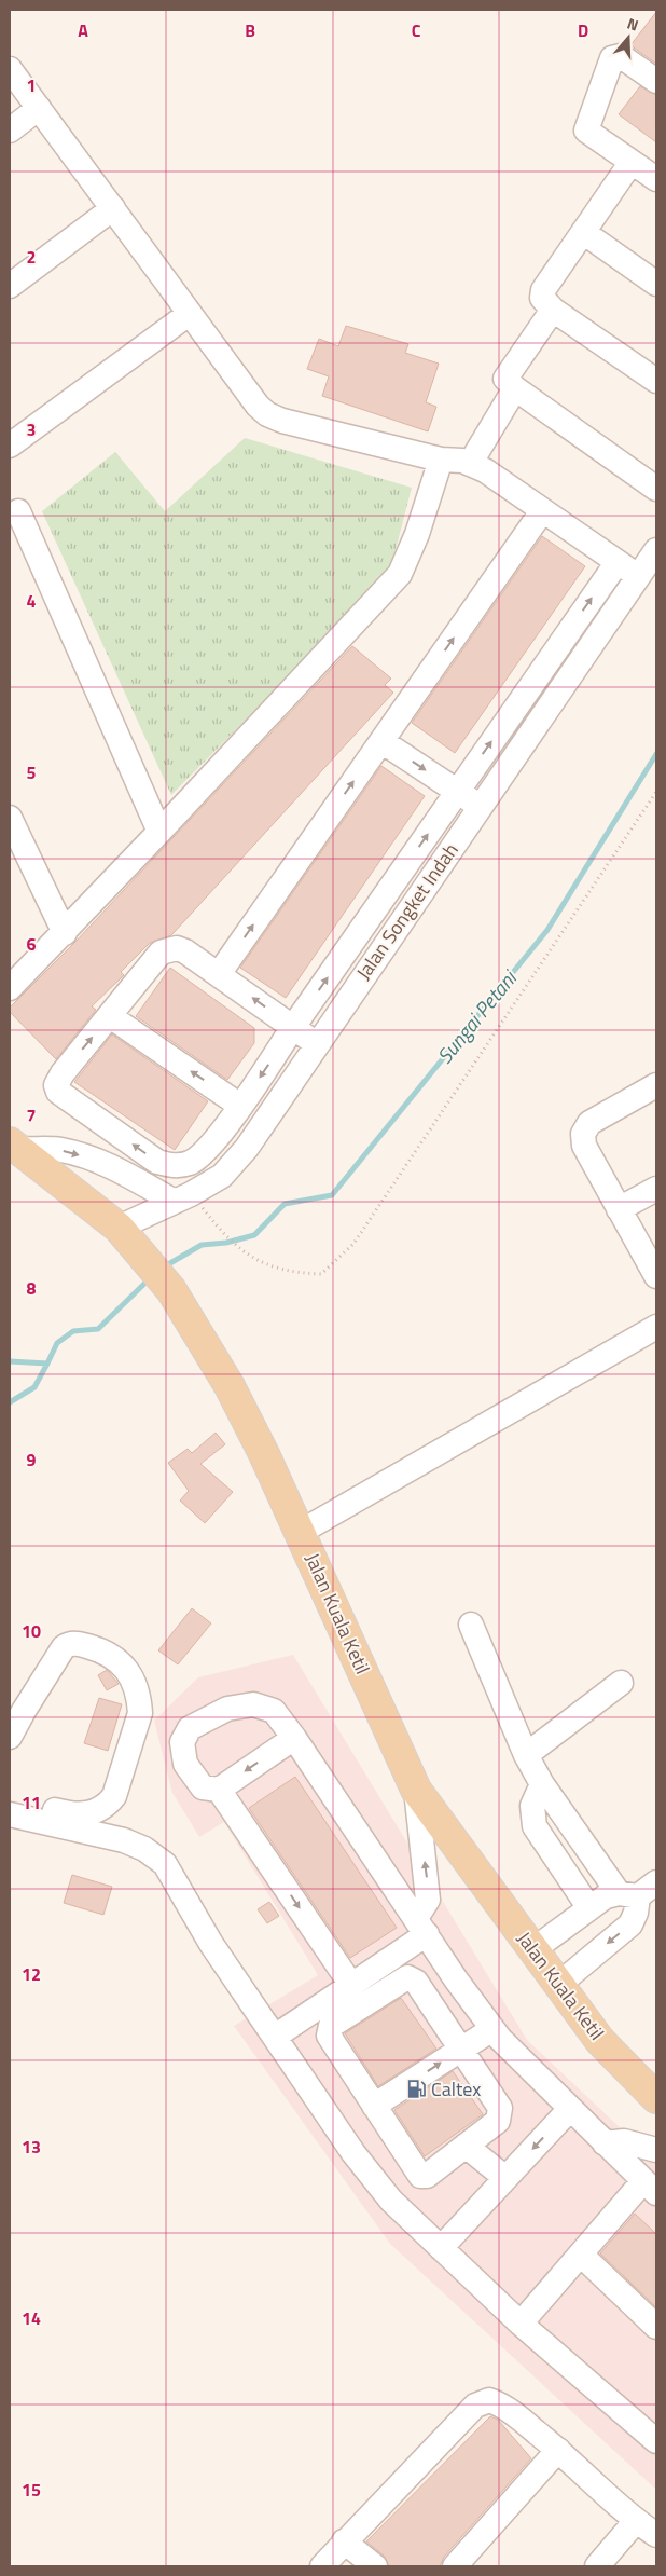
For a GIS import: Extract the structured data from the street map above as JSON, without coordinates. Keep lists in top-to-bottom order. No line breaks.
{"streets":{"main road":["Jalan Kuala Ketil"],"street":["Jalan Songket Indah"]},"crossings":[["Jalan Songket Indah","Jalan Kuala Ketil"]],"water":["Sungai Petani"],"places":{"fuel station":["Caltex"]},"north":"top","grid":{"columns":["A","B","C","D"],"rows":["1","2","3","4","5","6","7","8","9","10","11","12","13","14","15"]}}
